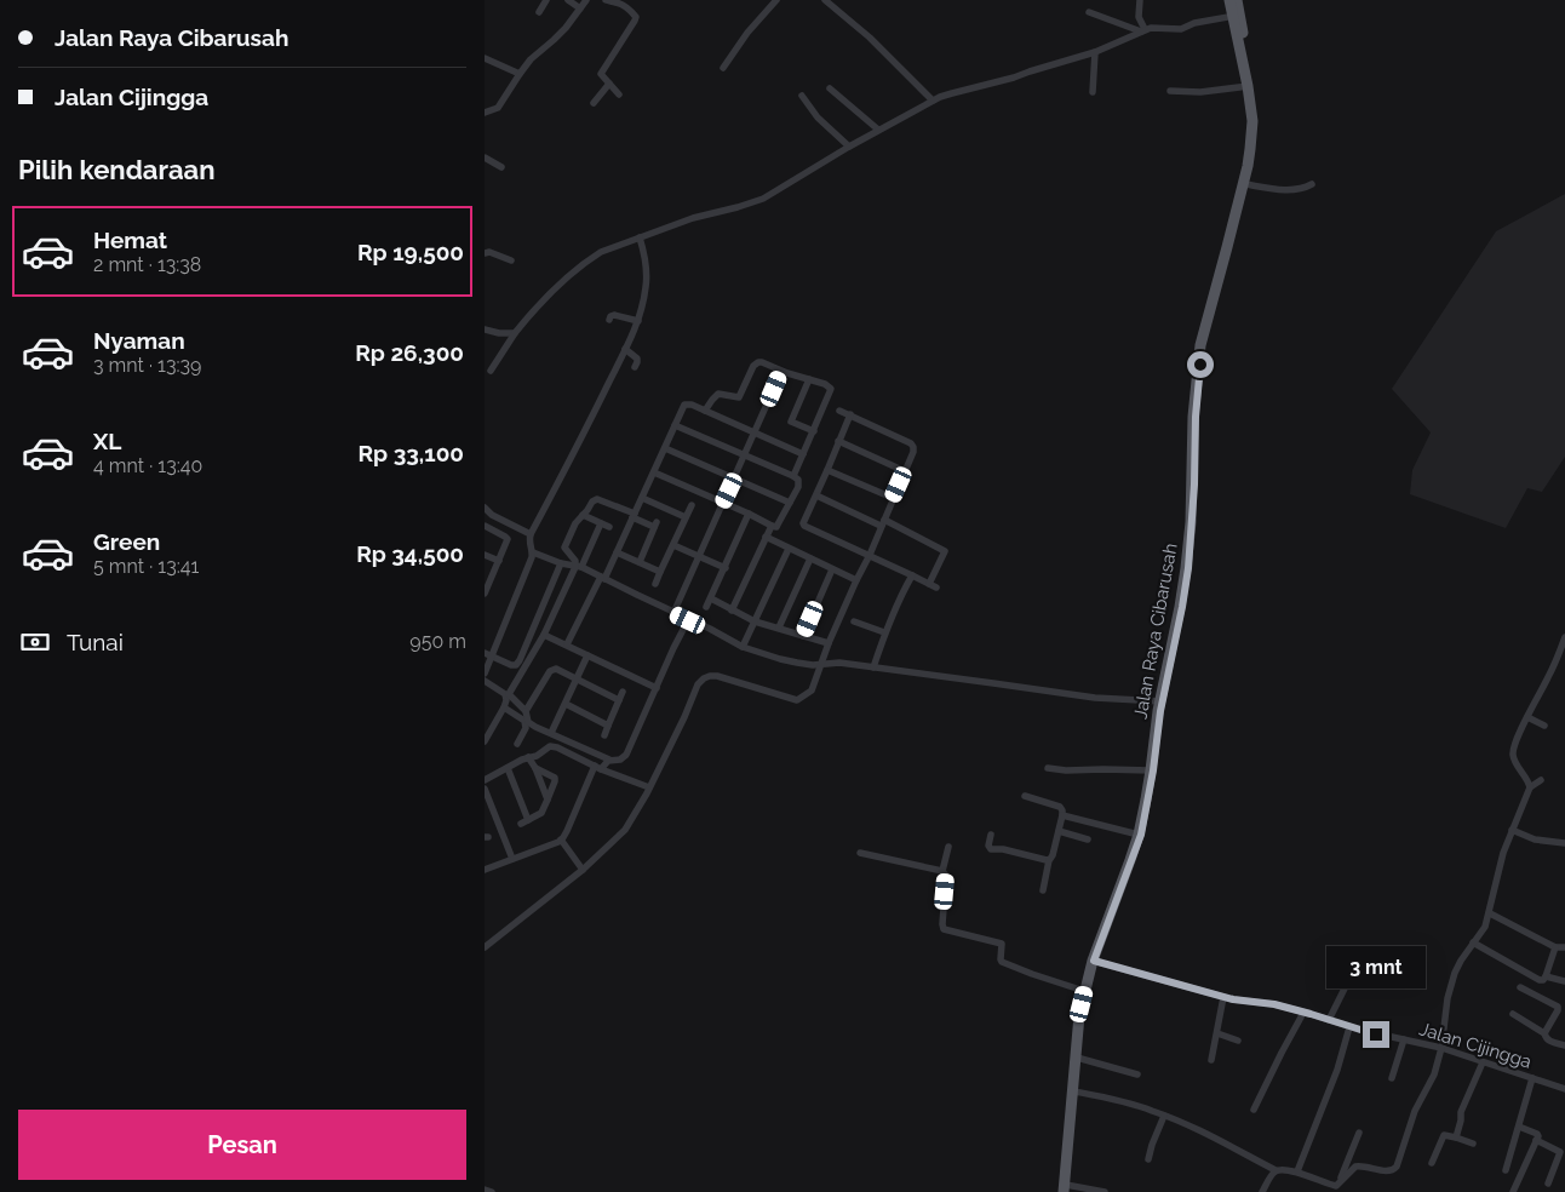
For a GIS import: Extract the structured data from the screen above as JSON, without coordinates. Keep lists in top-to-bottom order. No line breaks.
{"streets":{"main road":["Jalan Raya Cibarusah"],"street":["Jalan Cijingga"]},"crossings":[["Jalan Raya Cibarusah","Jalan Cijingga"]],"page":{"banner":["Jalan Raya Cibarusah","Jalan Cijingga"],"heading":"Pilih kendaraan","list":[{"name":"Hemat","note":"2 mnt · 13:38","value":"Rp 19,500"},{"name":"Nyaman","note":"3 mnt · 13:39","value":"Rp 26,300"},{"name":"XL","note":"4 mnt · 13:40","value":"Rp 33,100"},{"name":"Green","note":"5 mnt · 13:41","value":"Rp 34,500"}],"pay":["Tunai","950 m"],"bubble":"3 mnt","buttons":"Pesan"}}
